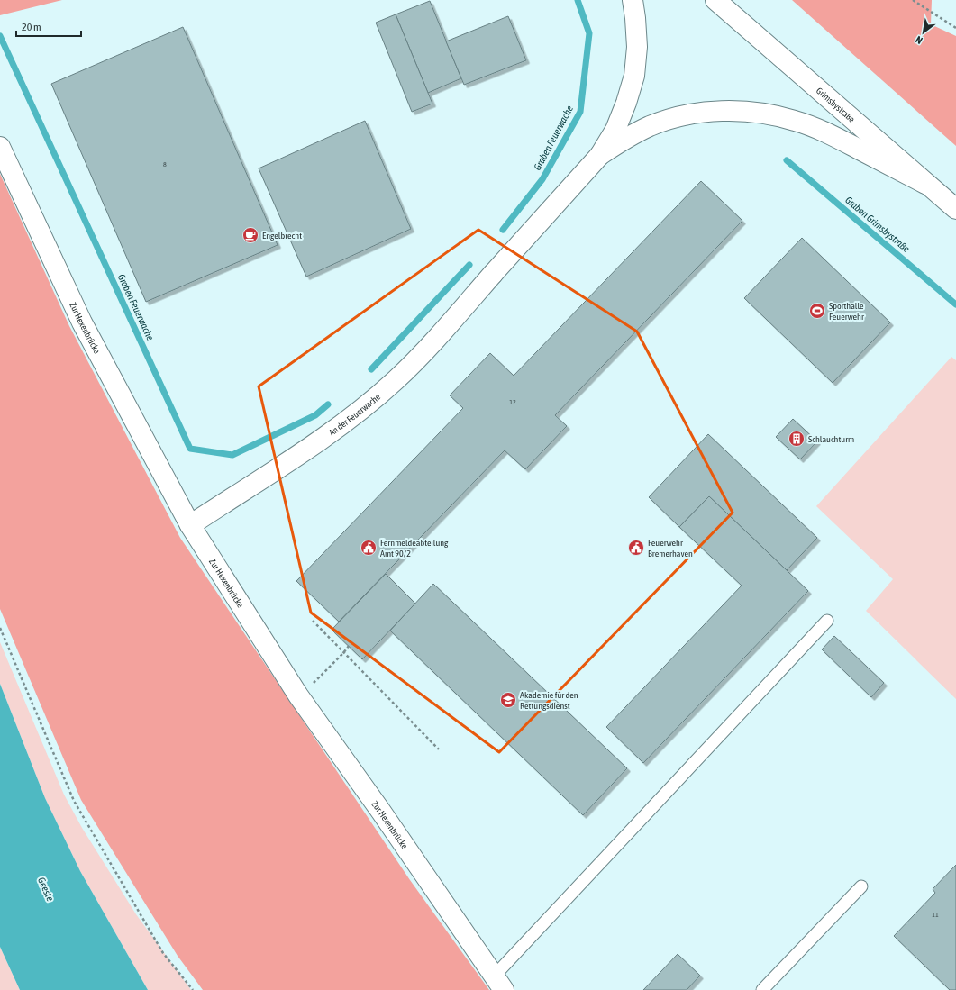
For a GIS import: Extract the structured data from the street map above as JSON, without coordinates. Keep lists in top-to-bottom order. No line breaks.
{"streets":{"main road":["Grimsbystraße","Zur Hexenbrücke","An der Feuerwache"]},"crossings":[["Zur Hexenbrücke","An der Feuerwache"]],"water":["Graben Feuerwache","Graben Grimsbystraße","Geeste"],"places":{"cafe":["Engelbrecht"],"sports":["Sporthalle Feuerwehr"],"building":["Schlauchturm"],"public building":["Fernmeldeabteilung Amt 90/2","Feuerwehr Bremerhaven"],"school or university":["Akademie für den Rettungsdienst"]},"house_numbers":["8","12","11"],"scale_bar":"20 m","north":"bottom left"}
